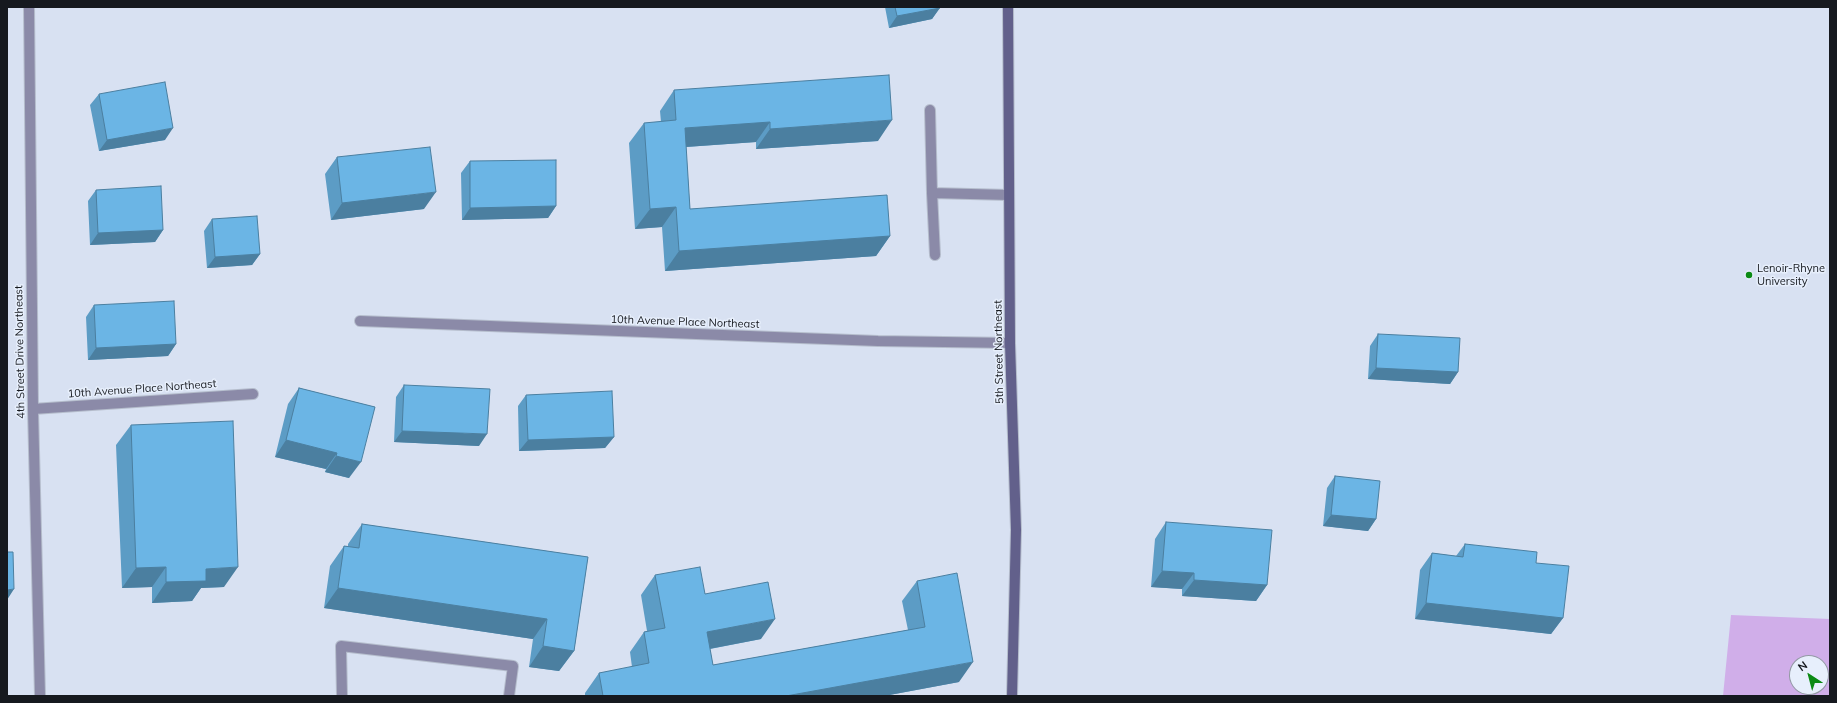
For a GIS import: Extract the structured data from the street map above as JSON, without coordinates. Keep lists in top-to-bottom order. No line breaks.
{"streets":{"street":["10th Avenue Place Northeast","4th Street Drive Northeast","5th Street Northeast"]},"crossings":[["10th Avenue Place Northeast","4th Street Drive Northeast"],["10th Avenue Place Northeast","5th Street Northeast"]],"places":["Lenoir-Rhyne University"],"north":"top left"}
